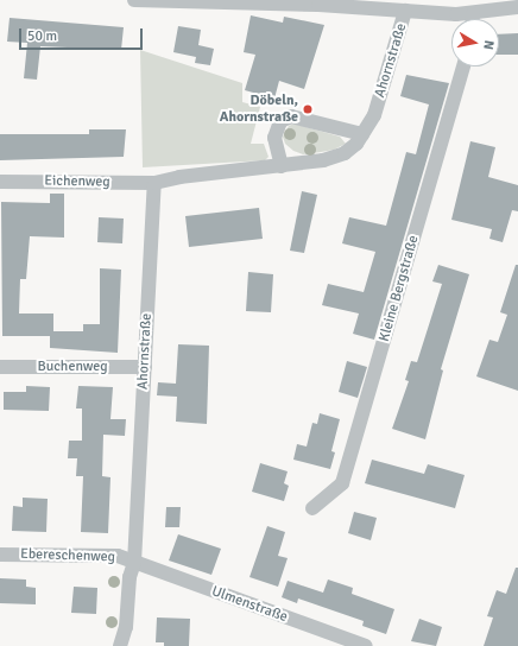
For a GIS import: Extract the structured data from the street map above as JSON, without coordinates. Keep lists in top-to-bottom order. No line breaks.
{"streets":{"street":["Ahornstraße","Eichenweg","Kleine Bergstraße","Buchenweg","Ebereschenweg","Ulmenstraße"]},"crossings":[["Ahornstraße","Eichenweg"],["Ahornstraße","Buchenweg"],["Ahornstraße","Ebereschenweg"],["Ahornstraße","Ulmenstraße"],["Ebereschenweg","Ulmenstraße"]],"places":["Döbeln, Ahornstraße"],"scale_bar":"50 m","north":"right"}
